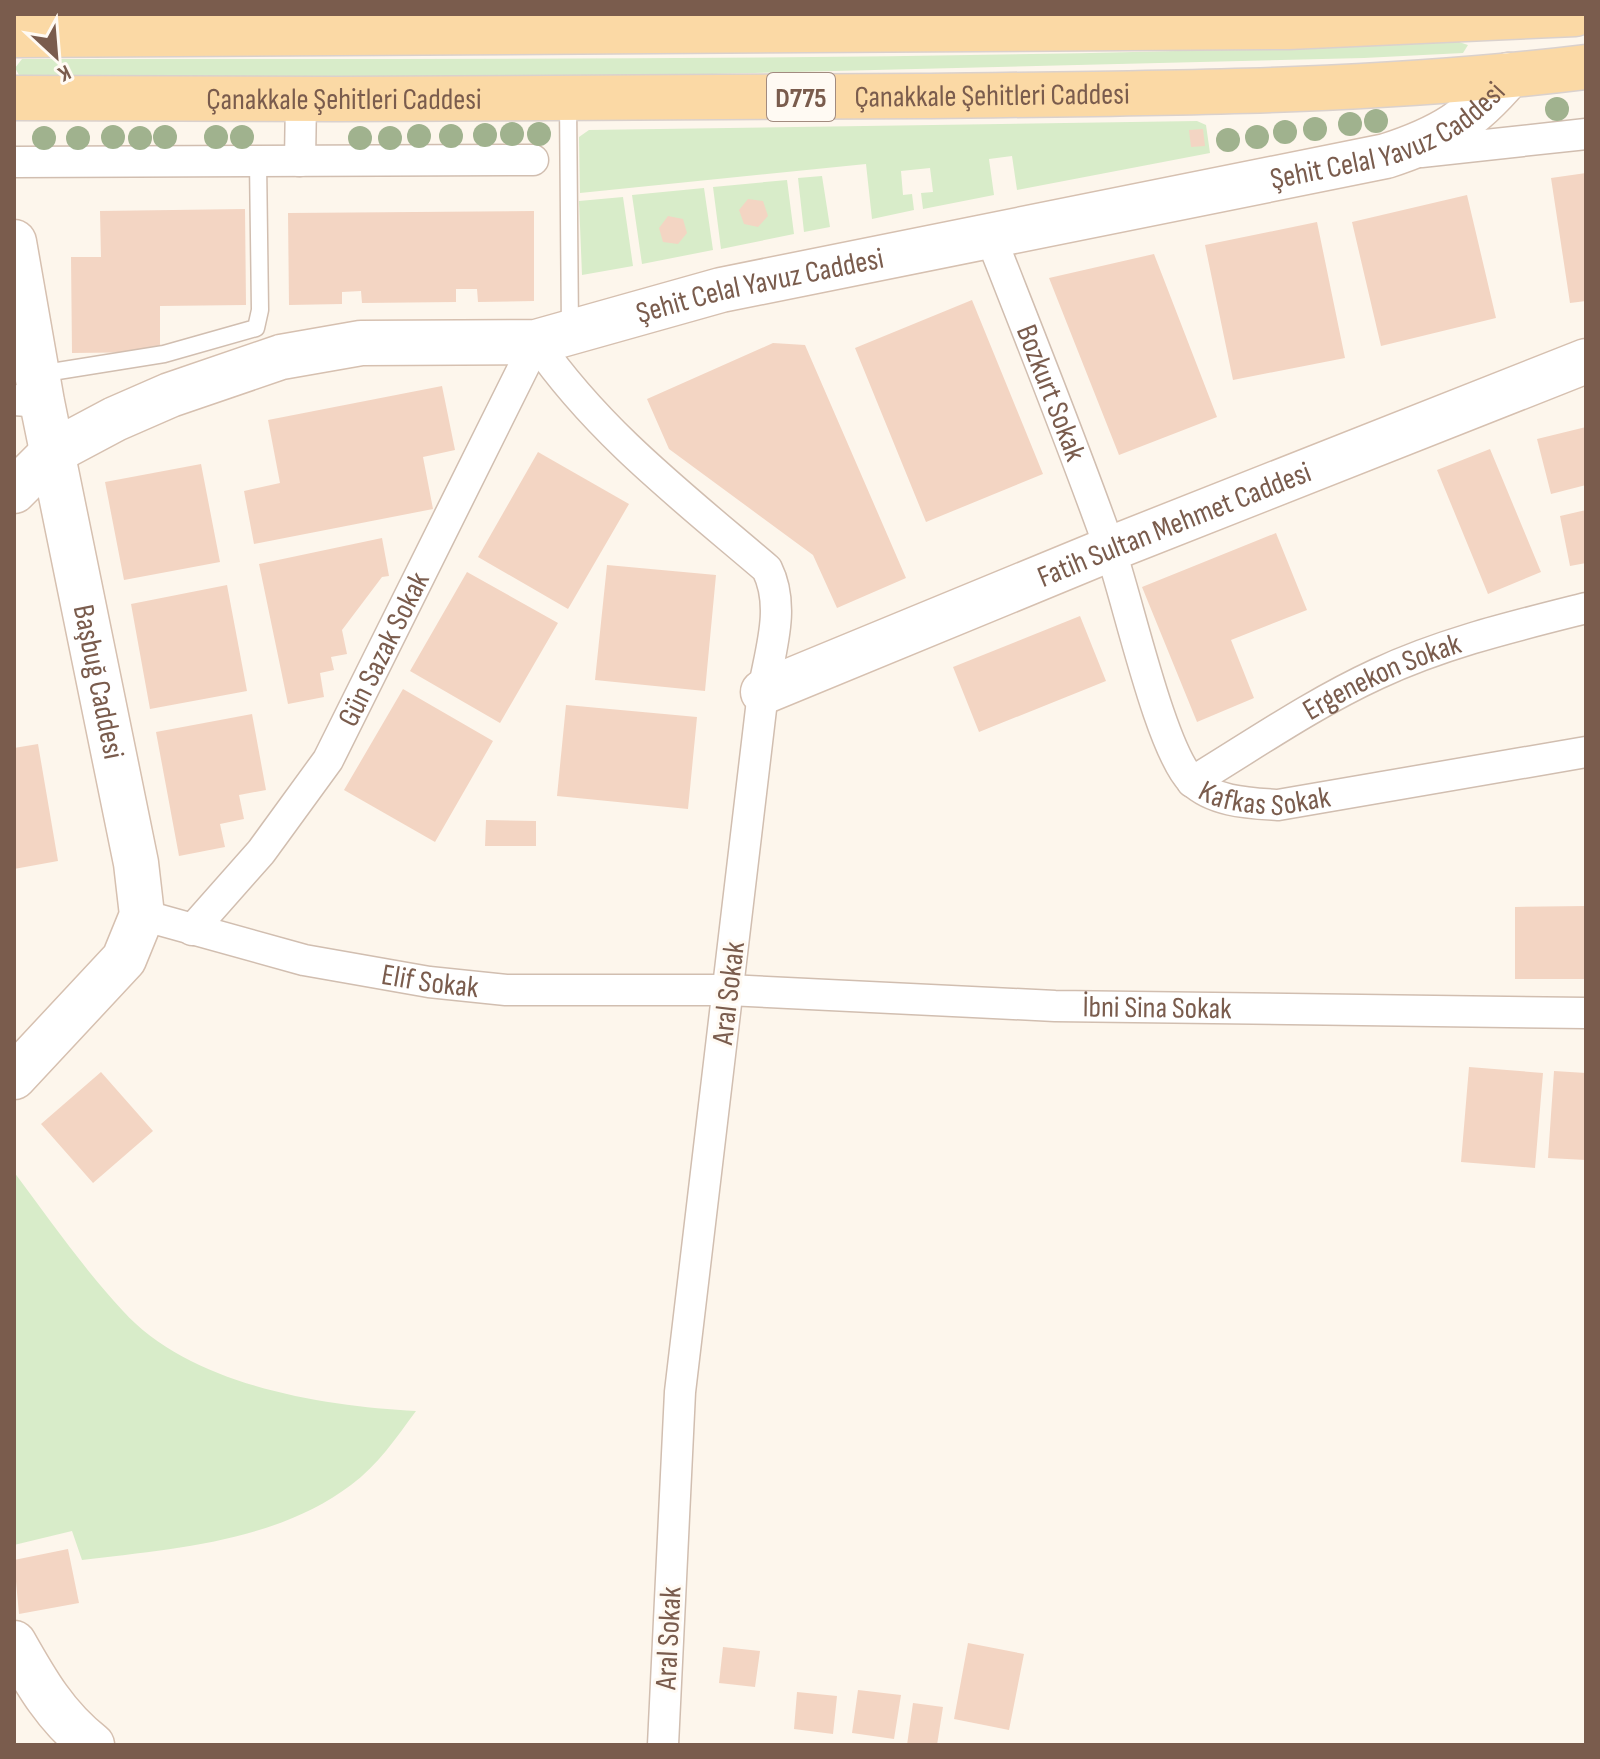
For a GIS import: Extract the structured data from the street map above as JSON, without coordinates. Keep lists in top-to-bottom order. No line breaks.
{"streets":{"main road":["Çanakkale Şehitleri Caddesi","D775"],"street":["Şehit Celal Yavuz Caddesi","Bozkurt Sokak","Fatih Sultan Mehmet Caddesi","Gün Sazak Sokak","Ergenekon Sokak","Başbuğ Caddesi","Kafkas Sokak","Elif Sokak","Aral Sokak","İbni Sina Sokak"]},"crossings":[["Çanakkale Şehitleri Caddesi","Şehit Celal Yavuz Caddesi"],["Şehit Celal Yavuz Caddesi","Bozkurt Sokak"],["Şehit Celal Yavuz Caddesi","Gün Sazak Sokak"],["Şehit Celal Yavuz Caddesi","Başbuğ Caddesi"],["Şehit Celal Yavuz Caddesi","Aral Sokak"],["Bozkurt Sokak","Fatih Sultan Mehmet Caddesi"],["Bozkurt Sokak","Kafkas Sokak"],["Fatih Sultan Mehmet Caddesi","Kafkas Sokak"],["Fatih Sultan Mehmet Caddesi","Aral Sokak"],["Gün Sazak Sokak","Elif Sokak"],["Gün Sazak Sokak","Aral Sokak"],["Ergenekon Sokak","Kafkas Sokak"],["Başbuğ Caddesi","Elif Sokak"],["Elif Sokak","Aral Sokak"],["Elif Sokak","İbni Sina Sokak"],["Aral Sokak","İbni Sina Sokak"]],"north":"bottom right"}
